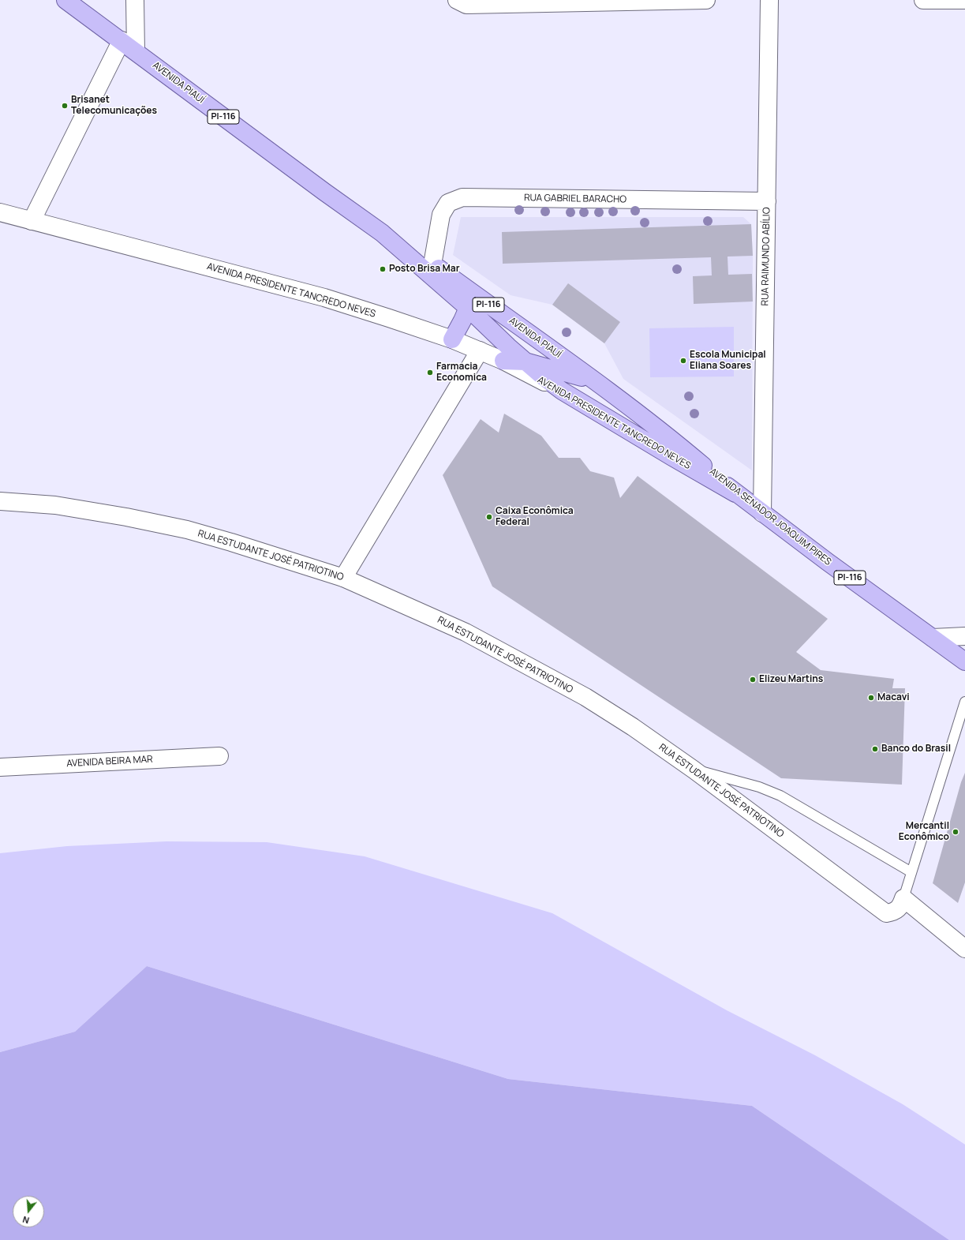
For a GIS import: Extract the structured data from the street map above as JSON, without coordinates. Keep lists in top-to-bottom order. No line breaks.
{"streets":{"main road":["AVENIDA PIAUÍ","PI-116","AVENIDA PRESIDENTE TANCREDO NEVES","AVENIDA SENADOR JOAQUIM PIRES"],"street":["RUA GABRIEL BARACHO","RUA RAIMUNDO ABÍLIO","RUA ESTUDANTE JOSÉ PATRIOTINO","AVENIDA BEIRA MAR"]},"crossings":[["AVENIDA PIAUÍ","PI-116"],["AVENIDA PIAUÍ","RUA GABRIEL BARACHO"],["AVENIDA PIAUÍ","AVENIDA PRESIDENTE TANCREDO NEVES"],["AVENIDA PIAUÍ","AVENIDA SENADOR JOAQUIM PIRES"],["PI-116","AVENIDA PRESIDENTE TANCREDO NEVES"],["PI-116","AVENIDA SENADOR JOAQUIM PIRES"],["RUA GABRIEL BARACHO","RUA RAIMUNDO ABÍLIO"],["RUA RAIMUNDO ABÍLIO","AVENIDA SENADOR JOAQUIM PIRES"],["AVENIDA PRESIDENTE TANCREDO NEVES","AVENIDA SENADOR JOAQUIM PIRES"]],"places":["Brisanet Telecomunicações","Posto Brisa Mar","Escola Municipal Eliana Soares","Farmacia Economica","Caixa Econômica Federal","Elizeu Martins","Macavi","Banco do Brasil","Mercantil Econômico"],"north":"bottom"}
